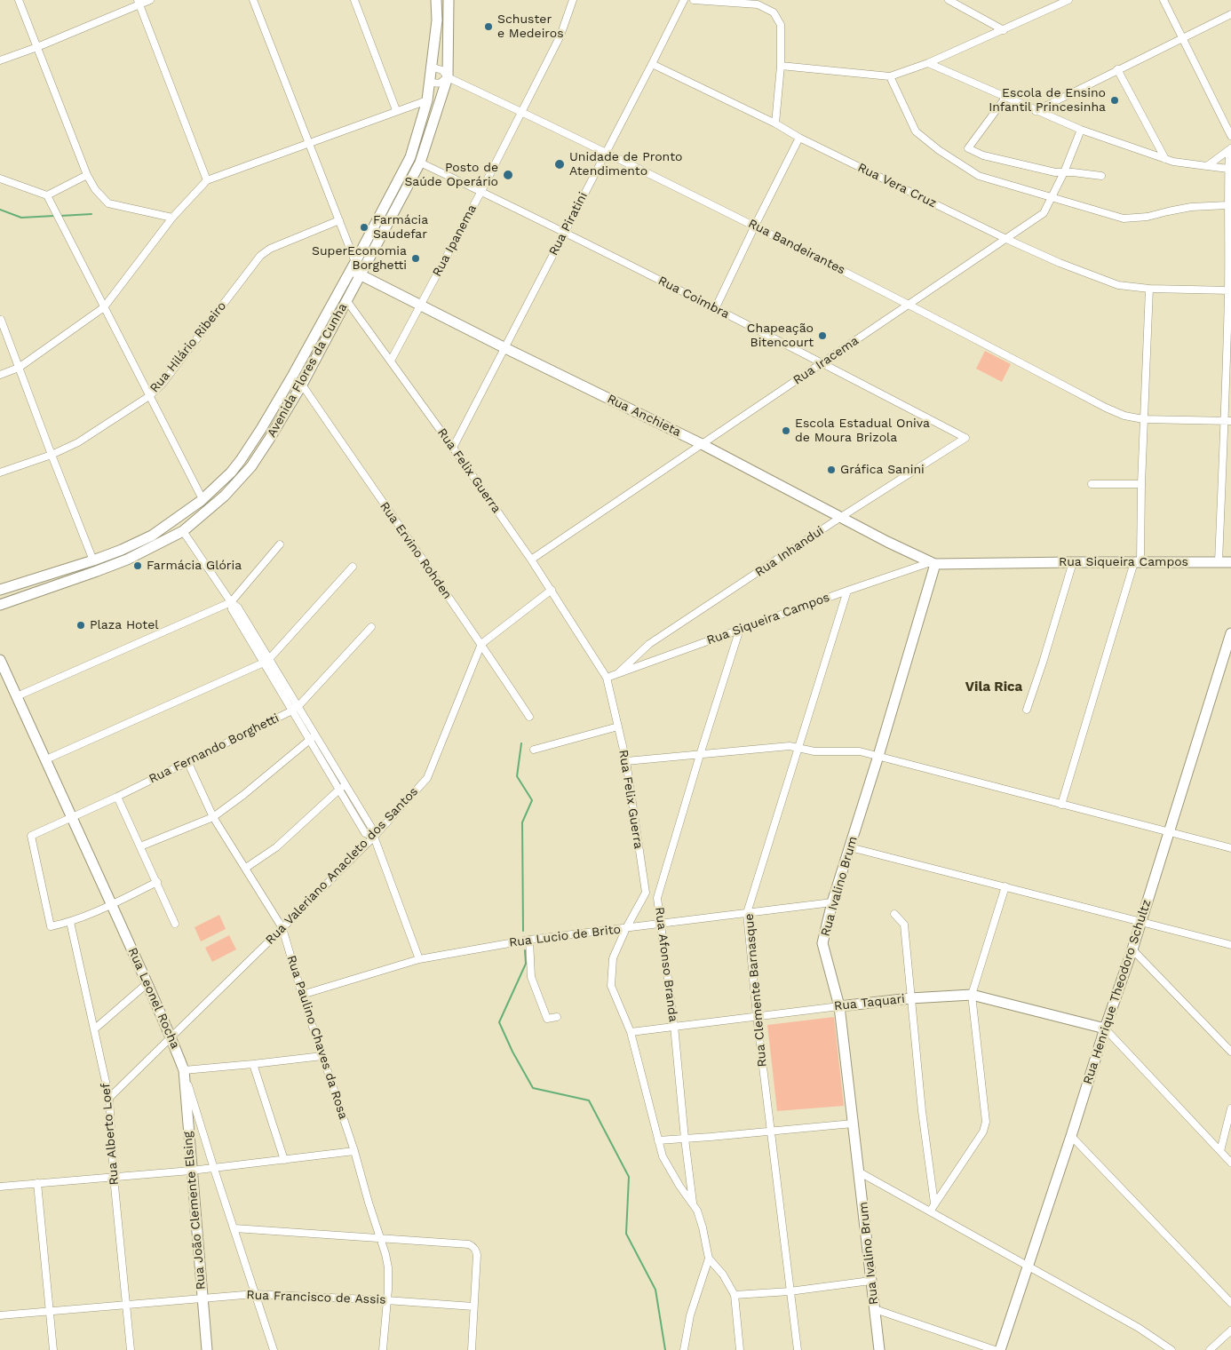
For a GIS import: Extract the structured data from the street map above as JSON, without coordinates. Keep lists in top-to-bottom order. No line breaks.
{"streets":{"main road":["Avenida Flores da Cunha","Rua Anchieta","Rua Siqueira Campos","Rua Ivalino Brum","Rua Henrique Theodoro Schultz","Rua Leonel Rocha","Rua Taquari","Rua João Clemente Elsing"],"street":["Rua Vera Cruz","Rua Piratini","Rua Ipanema","Rua Bandeirantes","Rua Coimbra","Rua Hilário Ribeiro","Rua Iracema","Rua Felix Guerra","Rua Ervino Rohden","Rua Inhandui","Rua Fernando Borghetti","Rua Valeriano Anacleto dos Santos","Rua Lucio de Brito","Rua Afonso Branda","Rua Clemente Barnasque","Rua Paulino Chaves da Rosa","Rua Alberto Loef","Rua Francisco de Assis"]},"crossings":[["Rua Vera Cruz","Rua Piratini"],["Rua Vera Cruz","Rua Iracema"],["Rua Piratini","Rua Bandeirantes"],["Rua Piratini","Rua Coimbra"],["Rua Piratini","Rua Anchieta"],["Rua Piratini","Rua Felix Guerra"],["Rua Ipanema","Rua Bandeirantes"],["Rua Ipanema","Rua Coimbra"],["Rua Ipanema","Rua Anchieta"],["Rua Ipanema","Rua Felix Guerra"],["Rua Bandeirantes","Rua Iracema"],["Rua Bandeirantes","Avenida Flores da Cunha"],["Rua Coimbra","Rua Iracema"],["Rua Coimbra","Avenida Flores da Cunha"],["Rua Coimbra","Rua Inhandui"],["Rua Iracema","Rua Anchieta"],["Rua Iracema","Rua Felix Guerra"],["Avenida Flores da Cunha","Rua Anchieta"],["Avenida Flores da Cunha","Rua Felix Guerra"],["Avenida Flores da Cunha","Rua Ervino Rohden"],["Rua Anchieta","Rua Inhandui"],["Rua Anchieta","Rua Siqueira Campos"],["Rua Anchieta","Rua Ivalino Brum"],["Rua Felix Guerra","Rua Siqueira Campos"],["Rua Felix Guerra","Rua Lucio de Brito"],["Rua Felix Guerra","Rua Afonso Branda"],["Rua Felix Guerra","Rua Taquari"],["Rua Ervino Rohden","Rua Valeriano Anacleto dos Santos"],["Rua Inhandui","Rua Siqueira Campos"],["Rua Siqueira Campos","Rua Ivalino Brum"],["Rua Siqueira Campos","Rua Afonso Branda"],["Rua Siqueira Campos","Rua Clemente Barnasque"],["Rua Fernando Borghetti","Rua Leonel Rocha"],["Rua Fernando Borghetti","Rua Paulino Chaves da Rosa"],["Rua Fernando Borghetti","Rua Alberto Loef"],["Rua Valeriano Anacleto dos Santos","Rua Leonel Rocha"],["Rua Valeriano Anacleto dos Santos","Rua Paulino Chaves da Rosa"],["Rua Valeriano Anacleto dos Santos","Rua Alberto Loef"],["Rua Ivalino Brum","Rua Lucio de Brito"],["Rua Ivalino Brum","Rua Taquari"],["Rua Lucio de Brito","Rua Afonso Branda"],["Rua Lucio de Brito","Rua Clemente Barnasque"],["Rua Lucio de Brito","Rua Paulino Chaves da Rosa"],["Rua Afonso Branda","Rua Taquari"],["Rua Clemente Barnasque","Rua Taquari"],["Rua Henrique Theodoro Schultz","Rua Taquari"],["Rua Leonel Rocha","Rua João Clemente Elsing"],["Rua Leonel Rocha","Rua Francisco de Assis"],["Rua Paulino Chaves da Rosa","Rua Francisco de Assis"],["Rua Alberto Loef","Rua Francisco de Assis"],["Rua João Clemente Elsing","Rua Francisco de Assis"]],"districts":["Vila Rica"],"places":["Schuster e Medeiros","Escola de Ensino Infantil Princesinha","Unidade de Pronto Atendimento","Posto de Saúde Operário","Farmácia Saudefar","SuperEconomia Borghetti","Chapeação Bitencourt","Escola Estadual Oniva de Moura Brizola","Gráfica Sanini","Farmácia Glória","Plaza Hotel"]}
